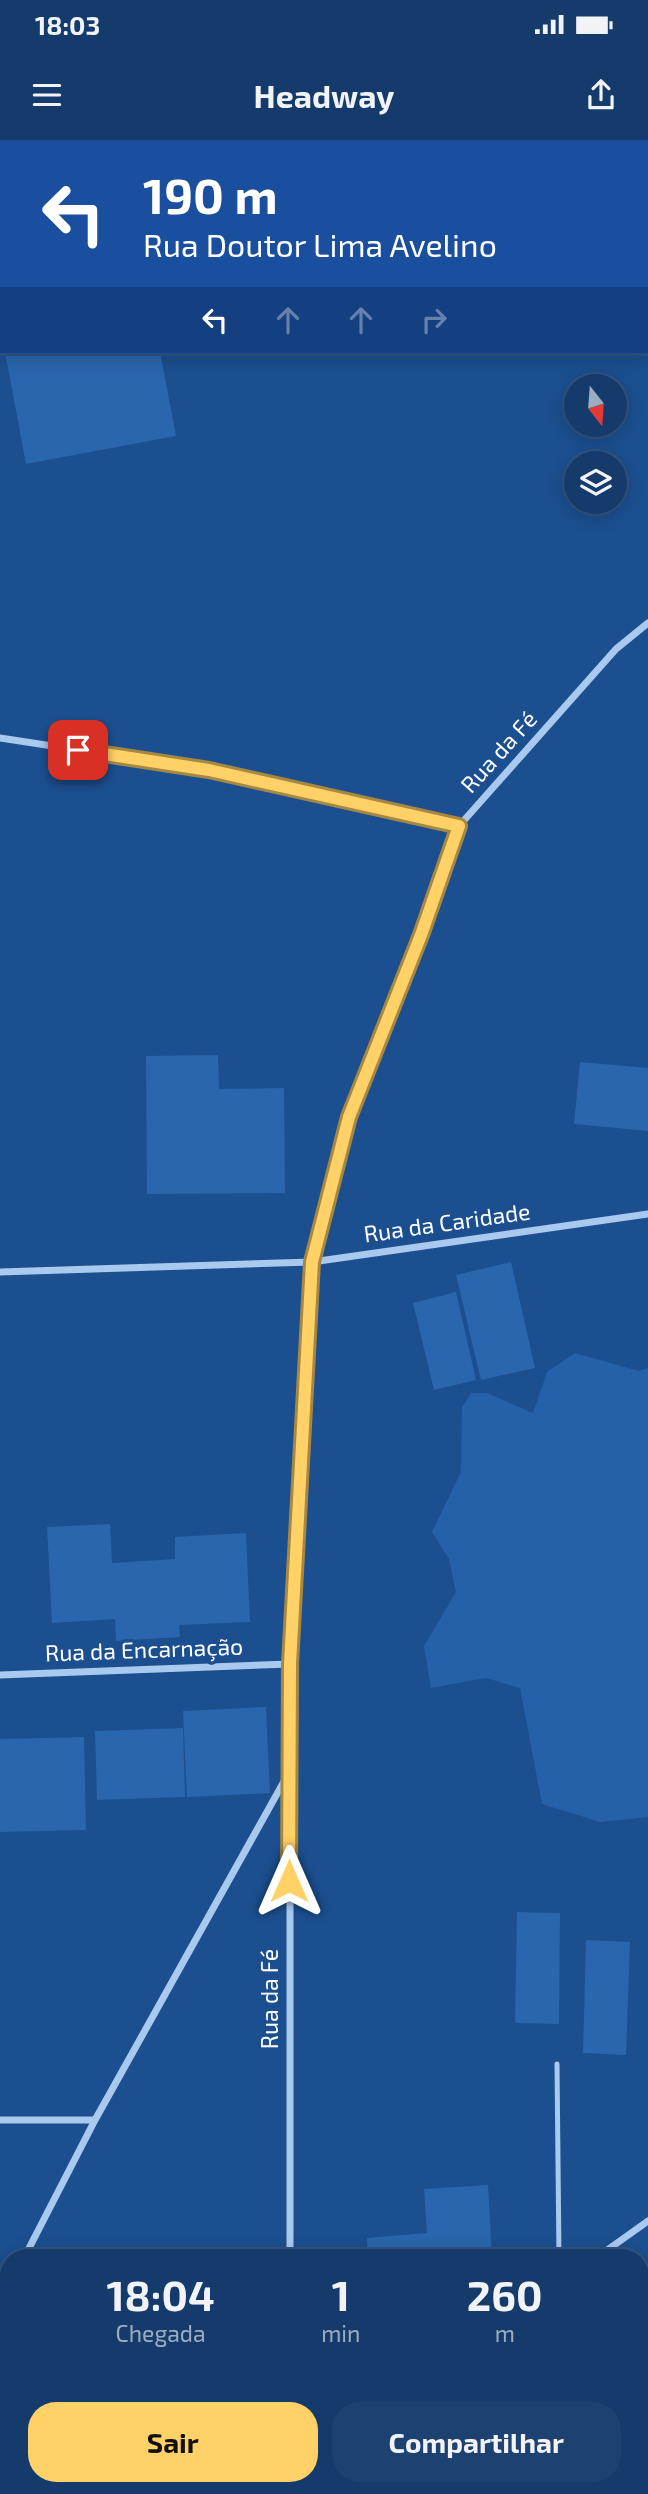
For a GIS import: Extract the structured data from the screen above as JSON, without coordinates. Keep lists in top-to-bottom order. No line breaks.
{"streets":{"street":["Rua da Fé","Rua da Caridade","Rua da Encarnação"]},"crossings":[["Rua da Fé","Rua da Caridade"],["Rua da Fé","Rua da Encarnação"]],"north":"bottom","page":{"status":"18:03","header":"Headway","turn":["190 m","Rua Doutor Lima Avelino"],"eta":["18:04","Chegada","1","min","260","m"],"buttons":["Sair","Compartilhar"]}}
